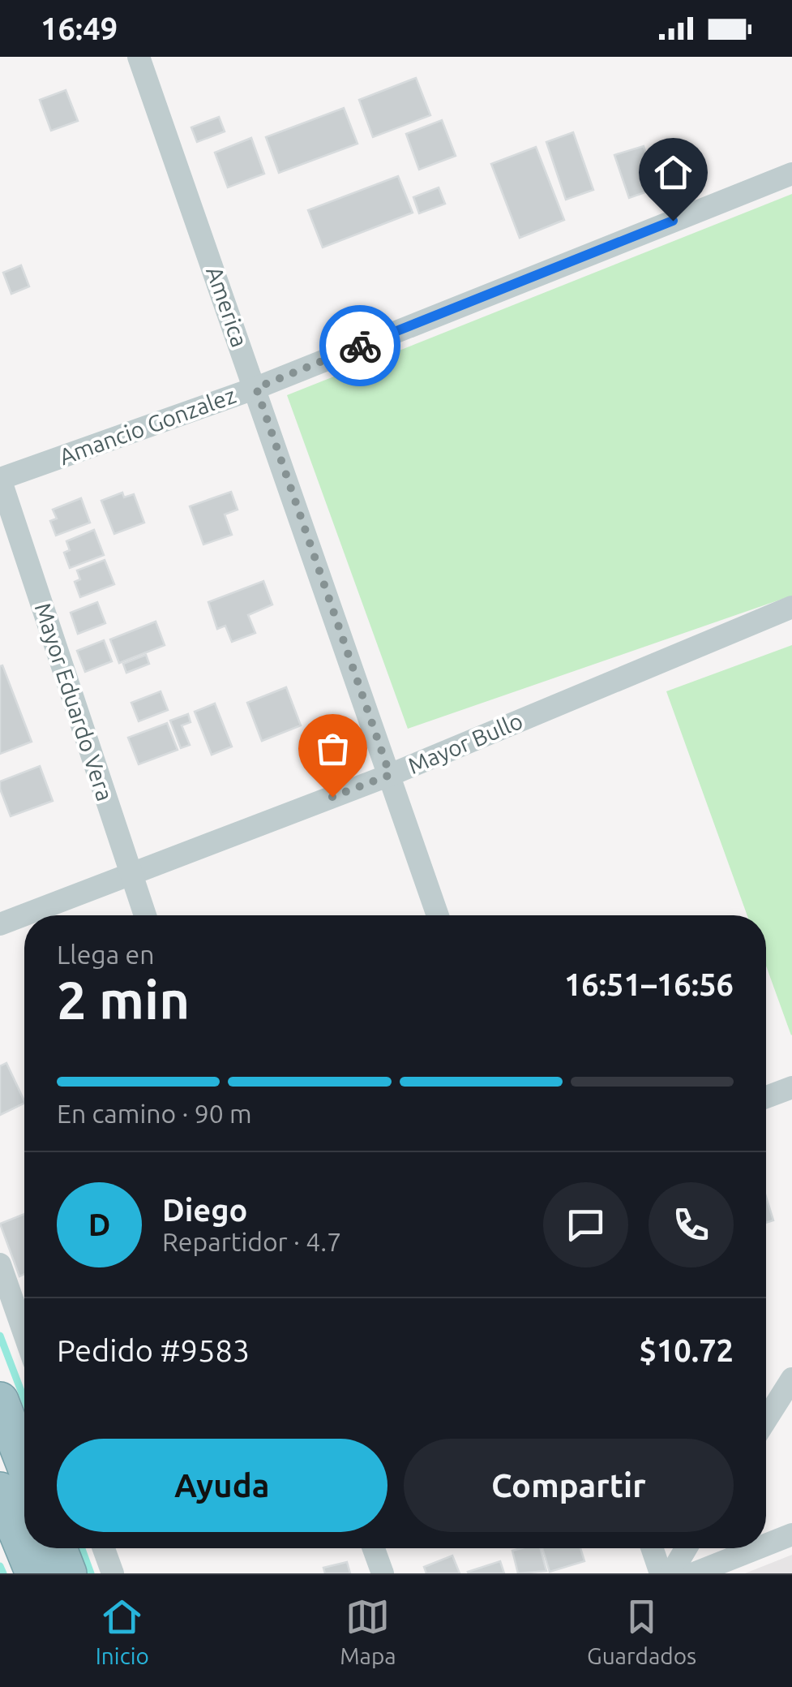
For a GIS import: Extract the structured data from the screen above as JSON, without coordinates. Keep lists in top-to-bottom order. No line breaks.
{"streets":{"street":["America","Amancio Gonzalez","Mayor Eduardo Vera","Mayor Bullo"]},"crossings":[["America","Amancio Gonzalez"],["America","Mayor Bullo"],["Amancio Gonzalez","Mayor Eduardo Vera"],["Mayor Eduardo Vera","Mayor Bullo"]],"page":{"status":"16:49","heading":["2 min","Llega en","16:51–16:56"],"panel":["Diego","Repartidor · 4.7","Pedido #9583","$10.72"],"bar":"En camino · 90 m","round":"D","buttons":["Ayuda","Compartir"],"tabs":["Inicio","Mapa","Guardados"]}}
